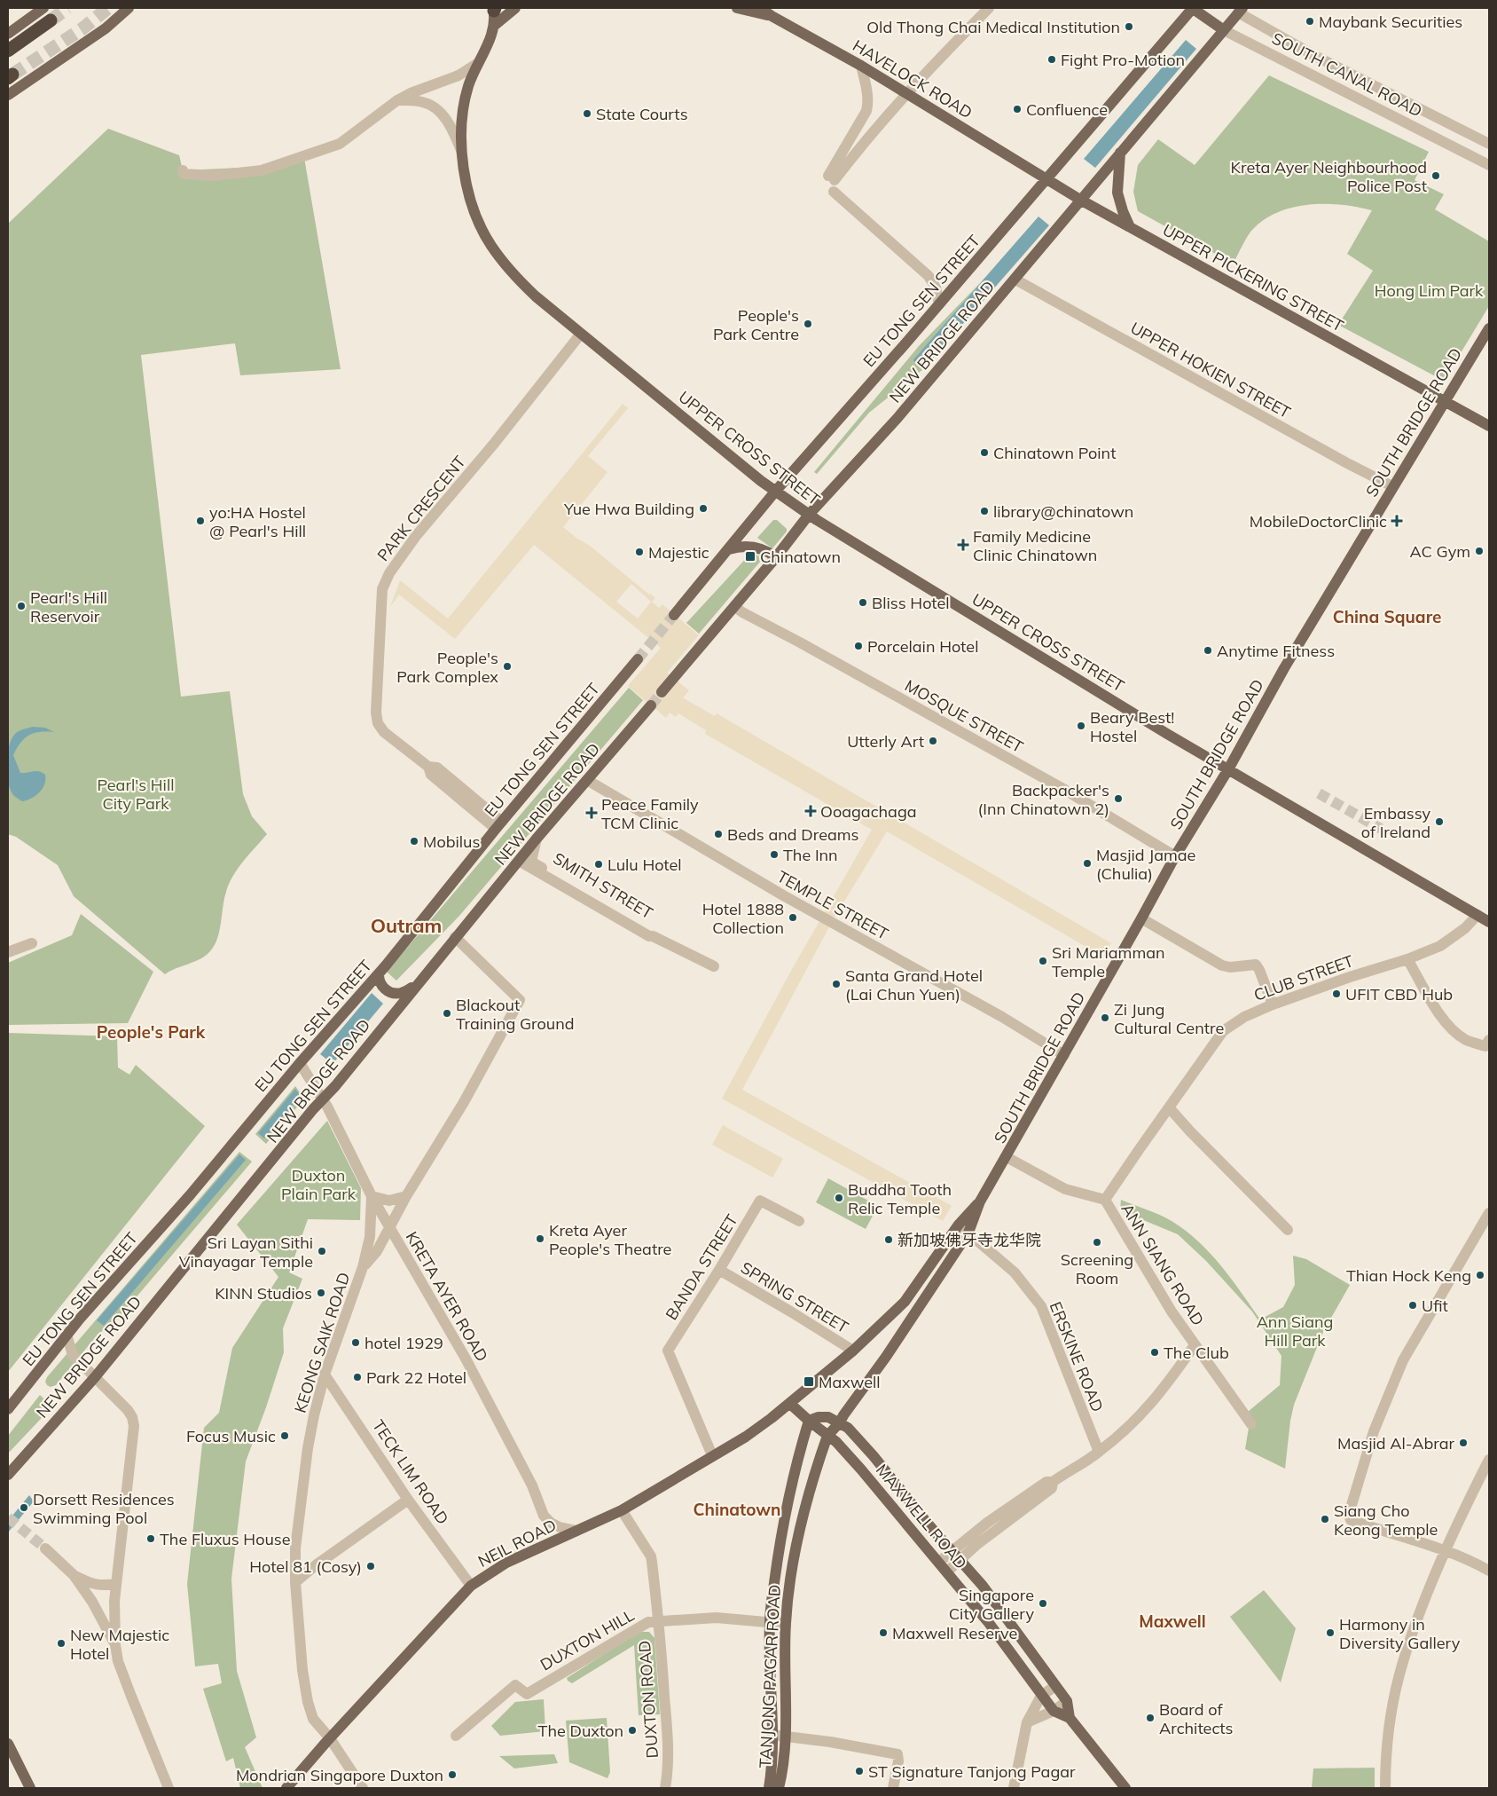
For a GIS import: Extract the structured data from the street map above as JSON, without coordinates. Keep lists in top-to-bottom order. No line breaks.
{"streets":{"main road":["SOUTH CANAL ROAD","HAVELOCK ROAD","UPPER PICKERING STREET","EU TONG SEN STREET","NEW BRIDGE ROAD","SOUTH BRIDGE ROAD","UPPER CROSS STREET","MAXWELL ROAD","NEIL ROAD","TANJONG PAGAR ROAD"],"street":["UPPER HOKIEN STREET","PARK CRESCENT","MOSQUE STREET","SMITH STREET","TEMPLE STREET","CLUB STREET","ANN SIANG ROAD","BANDA STREET","KRETA AYER ROAD","SPRING STREET","KEONG SAIK ROAD","ERSKINE ROAD","TECK LIM ROAD","DUXTON HILL","DUXTON ROAD"]},"crossings":[["SOUTH CANAL ROAD","EU TONG SEN STREET"],["SOUTH CANAL ROAD","NEW BRIDGE ROAD"],["HAVELOCK ROAD","UPPER PICKERING STREET"],["HAVELOCK ROAD","EU TONG SEN STREET"],["UPPER PICKERING STREET","EU TONG SEN STREET"],["UPPER PICKERING STREET","NEW BRIDGE ROAD"],["UPPER PICKERING STREET","SOUTH BRIDGE ROAD"],["EU TONG SEN STREET","UPPER CROSS STREET"],["EU TONG SEN STREET","PARK CRESCENT"],["EU TONG SEN STREET","KRETA AYER ROAD"],["NEW BRIDGE ROAD","UPPER HOKIEN STREET"],["NEW BRIDGE ROAD","UPPER CROSS STREET"],["NEW BRIDGE ROAD","MOSQUE STREET"],["NEW BRIDGE ROAD","SMITH STREET"],["NEW BRIDGE ROAD","TEMPLE STREET"],["NEW BRIDGE ROAD","KRETA AYER ROAD"],["NEW BRIDGE ROAD","KEONG SAIK ROAD"],["UPPER HOKIEN STREET","SOUTH BRIDGE ROAD"],["SOUTH BRIDGE ROAD","UPPER CROSS STREET"],["SOUTH BRIDGE ROAD","MOSQUE STREET"],["SOUTH BRIDGE ROAD","TEMPLE STREET"],["SOUTH BRIDGE ROAD","SPRING STREET"],["SOUTH BRIDGE ROAD","ERSKINE ROAD"],["SOUTH BRIDGE ROAD","MAXWELL ROAD"],["SOUTH BRIDGE ROAD","NEIL ROAD"],["SOUTH BRIDGE ROAD","TANJONG PAGAR ROAD"],["UPPER CROSS STREET","PARK CRESCENT"],["UPPER CROSS STREET","CLUB STREET"],["CLUB STREET","ANN SIANG ROAD"],["ANN SIANG ROAD","ERSKINE ROAD"],["BANDA STREET","SPRING STREET"],["BANDA STREET","NEIL ROAD"],["KRETA AYER ROAD","KEONG SAIK ROAD"],["KRETA AYER ROAD","NEIL ROAD"],["KEONG SAIK ROAD","TECK LIM ROAD"],["KEONG SAIK ROAD","NEIL ROAD"],["TECK LIM ROAD","NEIL ROAD"],["MAXWELL ROAD","NEIL ROAD"],["MAXWELL ROAD","TANJONG PAGAR ROAD"],["NEIL ROAD","DUXTON ROAD"],["DUXTON HILL","TANJONG PAGAR ROAD"],["DUXTON HILL","DUXTON ROAD"]],"districts":["China Square","Outram","People's Park","Chinatown","Maxwell"],"parks":["Hong Lim Park","Pearl's Hill City Park","Duxton Plain Park","Ann Siang Hill Park"],"places":{"other":["Maybank Securities","Old Thong Chai Medical Institution","Fight Pro-Motion","Confluence","State Courts","Kreta Ayer Neighbourhood Police Post","People's Park Centre","Chinatown Point","Yue Hwa Building","library@chinatown","yo:HA Hostel @ Pearl's Hill","AC Gym","Majestic","Bliss Hotel","Pearl's Hill Reservoir","Porcelain Hotel","Anytime Fitness","People's Park Complex","Beary Best! Hostel","Utterly Art","Backpacker's (Inn Chinatown 2)","Embassy of Ireland","Beds and Dreams","Mobilus","The Inn","Masjid Jamae (Chulia)","Lulu Hotel","Hotel 1888 Collection","Sri Mariamman Temple","Santa Grand Hotel (Lai Chun Yuen)","UFIT CBD Hub","Blackout Training Ground","Zi Jung Cultural Centre","Buddha Tooth Relic Temple","Kreta Ayer People's Theatre","新加坡佛牙寺龙华院","Screening Room","Sri Layan Sithi Vinayagar Temple","Thian Hock Keng","KINN Studios","Ufit","hotel 1929","The Club","Park 22 Hotel","Focus Music","Masjid Al-Abrar","Dorsett Residences Swimming Pool","Siang Cho Keong Temple","The Fluxus House","Hotel 81 (Cosy)","Singapore City Gallery","Maxwell Reserve","Harmony in Diversity Gallery","New Majestic Hotel","Board of Architects","The Duxton","ST Signature Tanjong Pagar","Mondrian Singapore Duxton"],"health":["MobileDoctorClinic","Family Medicine Clinic Chinatown","Ooagachaga","Peace Family TCM Clinic"],"transit":["Chinatown","Maxwell"]}}
